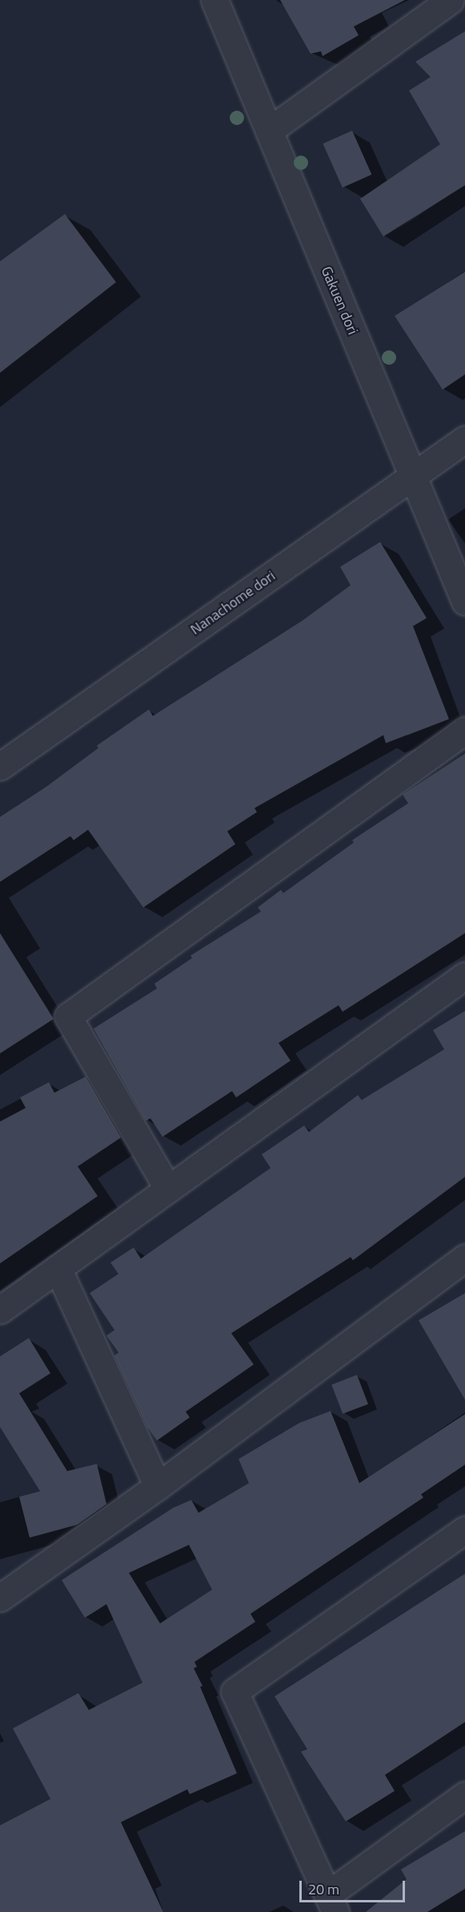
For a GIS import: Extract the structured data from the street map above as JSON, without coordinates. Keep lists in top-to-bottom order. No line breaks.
{"streets":{"street":["Gakuen dori","Nanachome dori"]},"crossings":[["Gakuen dori","Nanachome dori"]],"scale_bar":"20 m"}
